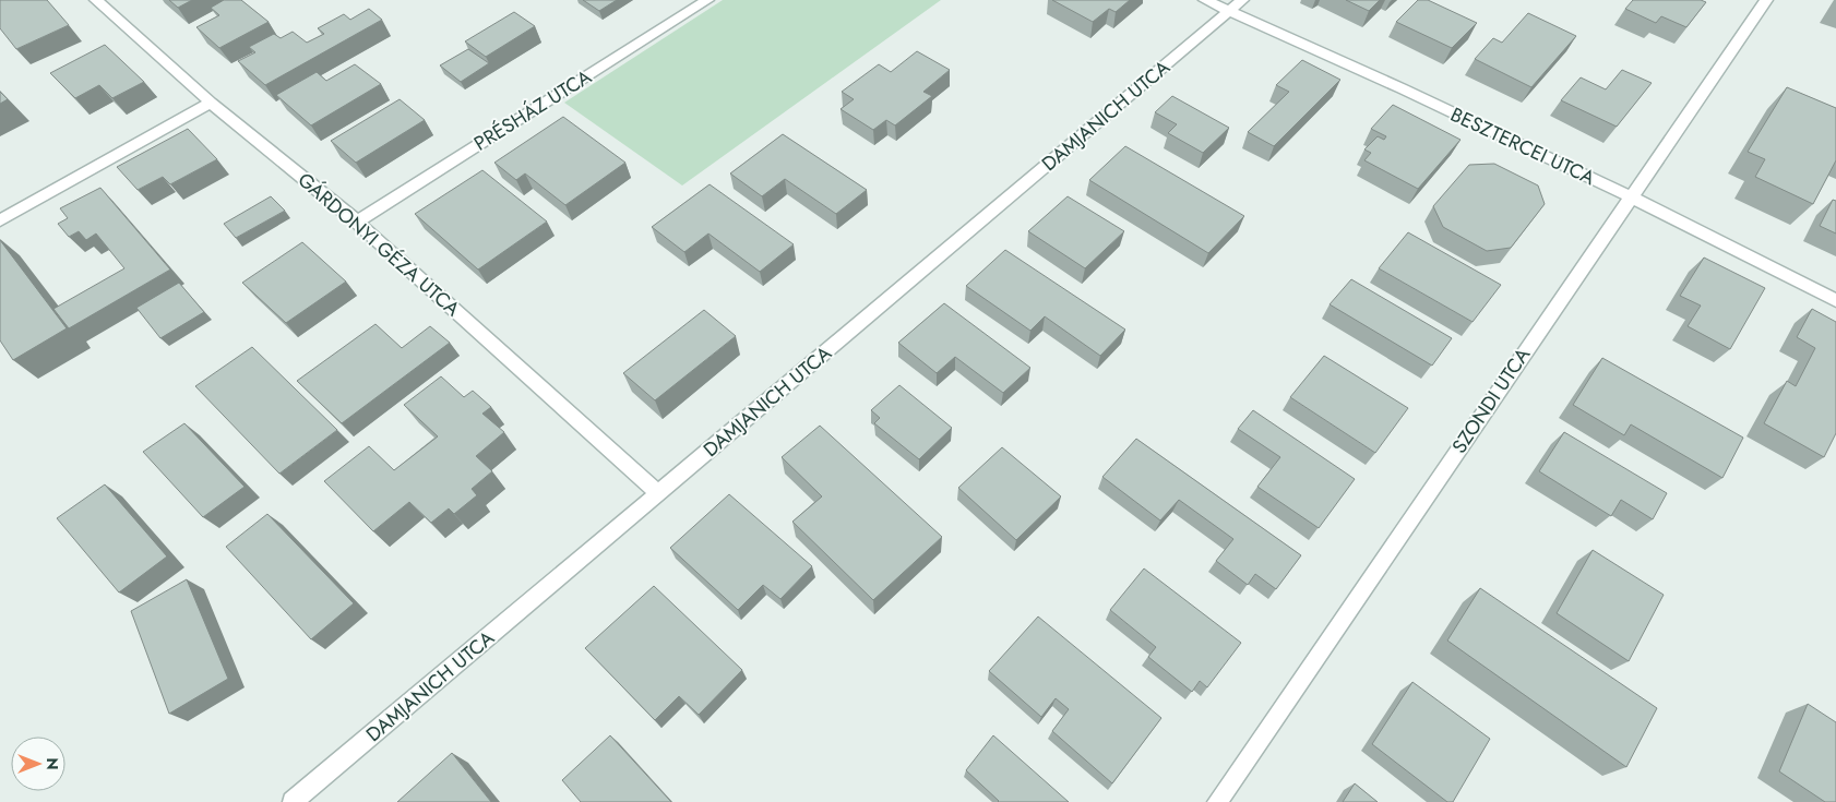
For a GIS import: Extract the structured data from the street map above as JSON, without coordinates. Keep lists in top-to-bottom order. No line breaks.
{"streets":{"street":["PRÉSHÁZ UTCA","DAMJANICH UTCA","BESZTERCEI UTCA","GÁRDONYI GÉZA UTCA","SZONDI UTCA"]},"crossings":[["PRÉSHÁZ UTCA","GÁRDONYI GÉZA UTCA"],["DAMJANICH UTCA","BESZTERCEI UTCA"],["DAMJANICH UTCA","GÁRDONYI GÉZA UTCA"],["BESZTERCEI UTCA","SZONDI UTCA"]],"north":"right"}
